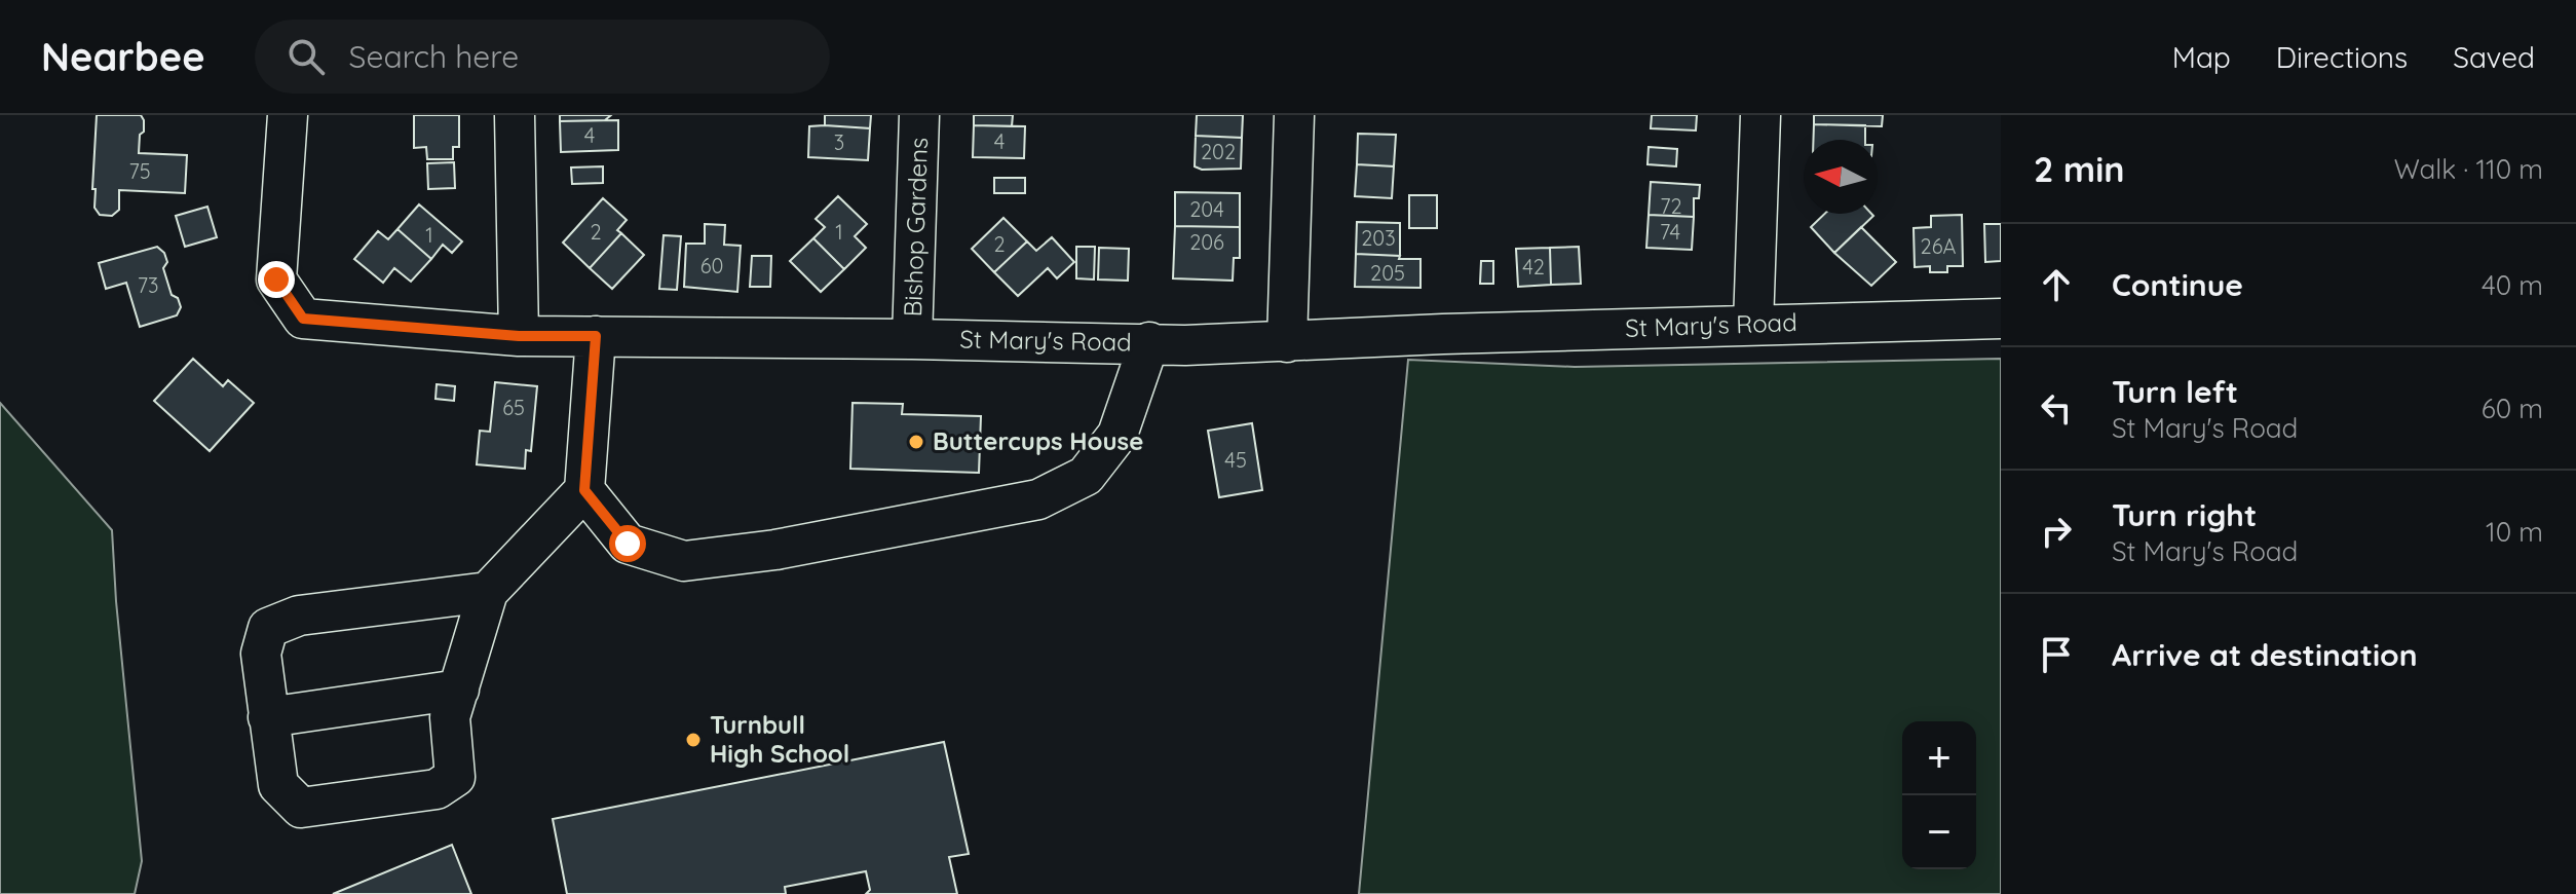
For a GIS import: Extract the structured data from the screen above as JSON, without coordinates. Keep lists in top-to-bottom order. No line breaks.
{"streets":{"street":["Bishop Gardens","St Mary's Road"]},"crossings":[["Bishop Gardens","St Mary's Road"]],"places":["Buttercups House","Turnbull High School"],"house_numbers":["4","4","3","202","75","72","204","2","1","74","1","203","206","2","26A","60","42","205","73","65","45"],"north":"left","page":{"header":"Nearbee","search":"Search here","nav":["Map","Directions","Saved"],"heading":["2 min","Walk · 110 m"],"list":[["Continue","40 m"],["Turn left","St Mary's Road","60 m"],["Turn right","St Mary's Road","10 m"],"Arrive at destination"],"map_buttons":["+","−"]}}
